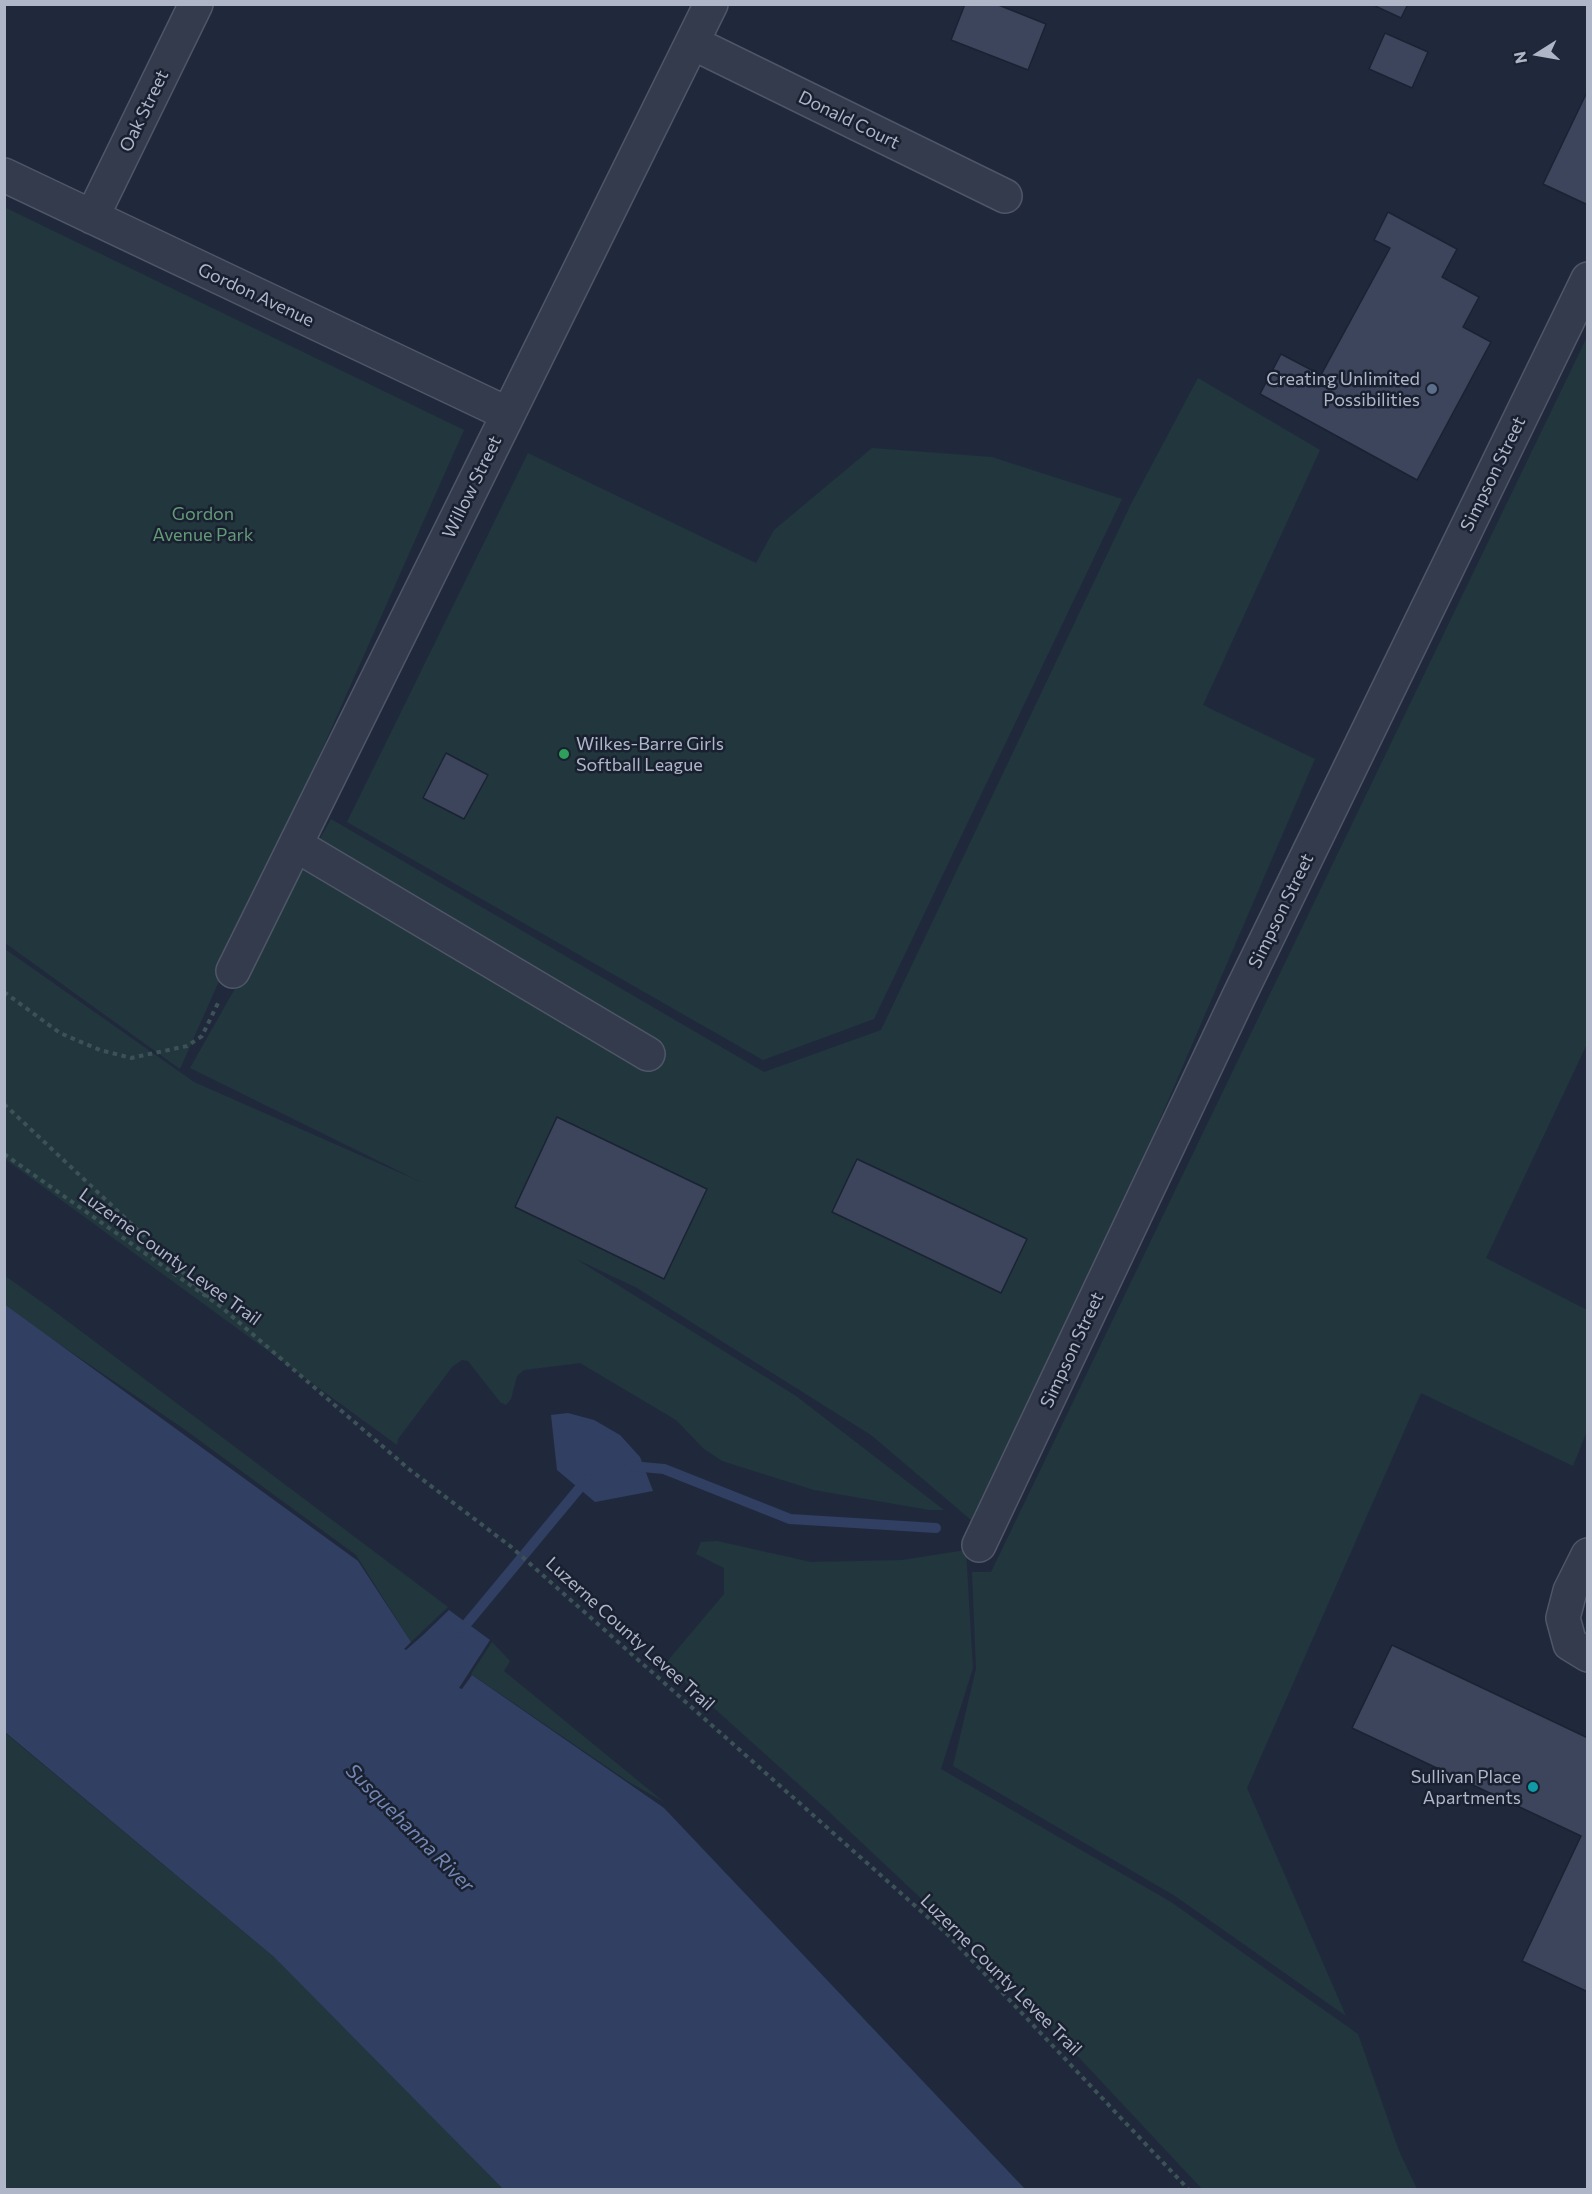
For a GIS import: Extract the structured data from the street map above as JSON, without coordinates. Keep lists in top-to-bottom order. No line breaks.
{"streets":{"street":["Oak Street","Donald Court","Gordon Avenue","Simpson Street","Willow Street"],"path":["Luzerne County Levee Trail"]},"crossings":[["Oak Street","Gordon Avenue"],["Donald Court","Willow Street"],["Gordon Avenue","Willow Street"]],"water":["Susquehanna River"],"parks":["Gordon Avenue Park"],"places":["Creating Unlimited Possibilities","Wilkes-Barre Girls Softball League","Sullivan Place Apartments"],"north":"left"}
